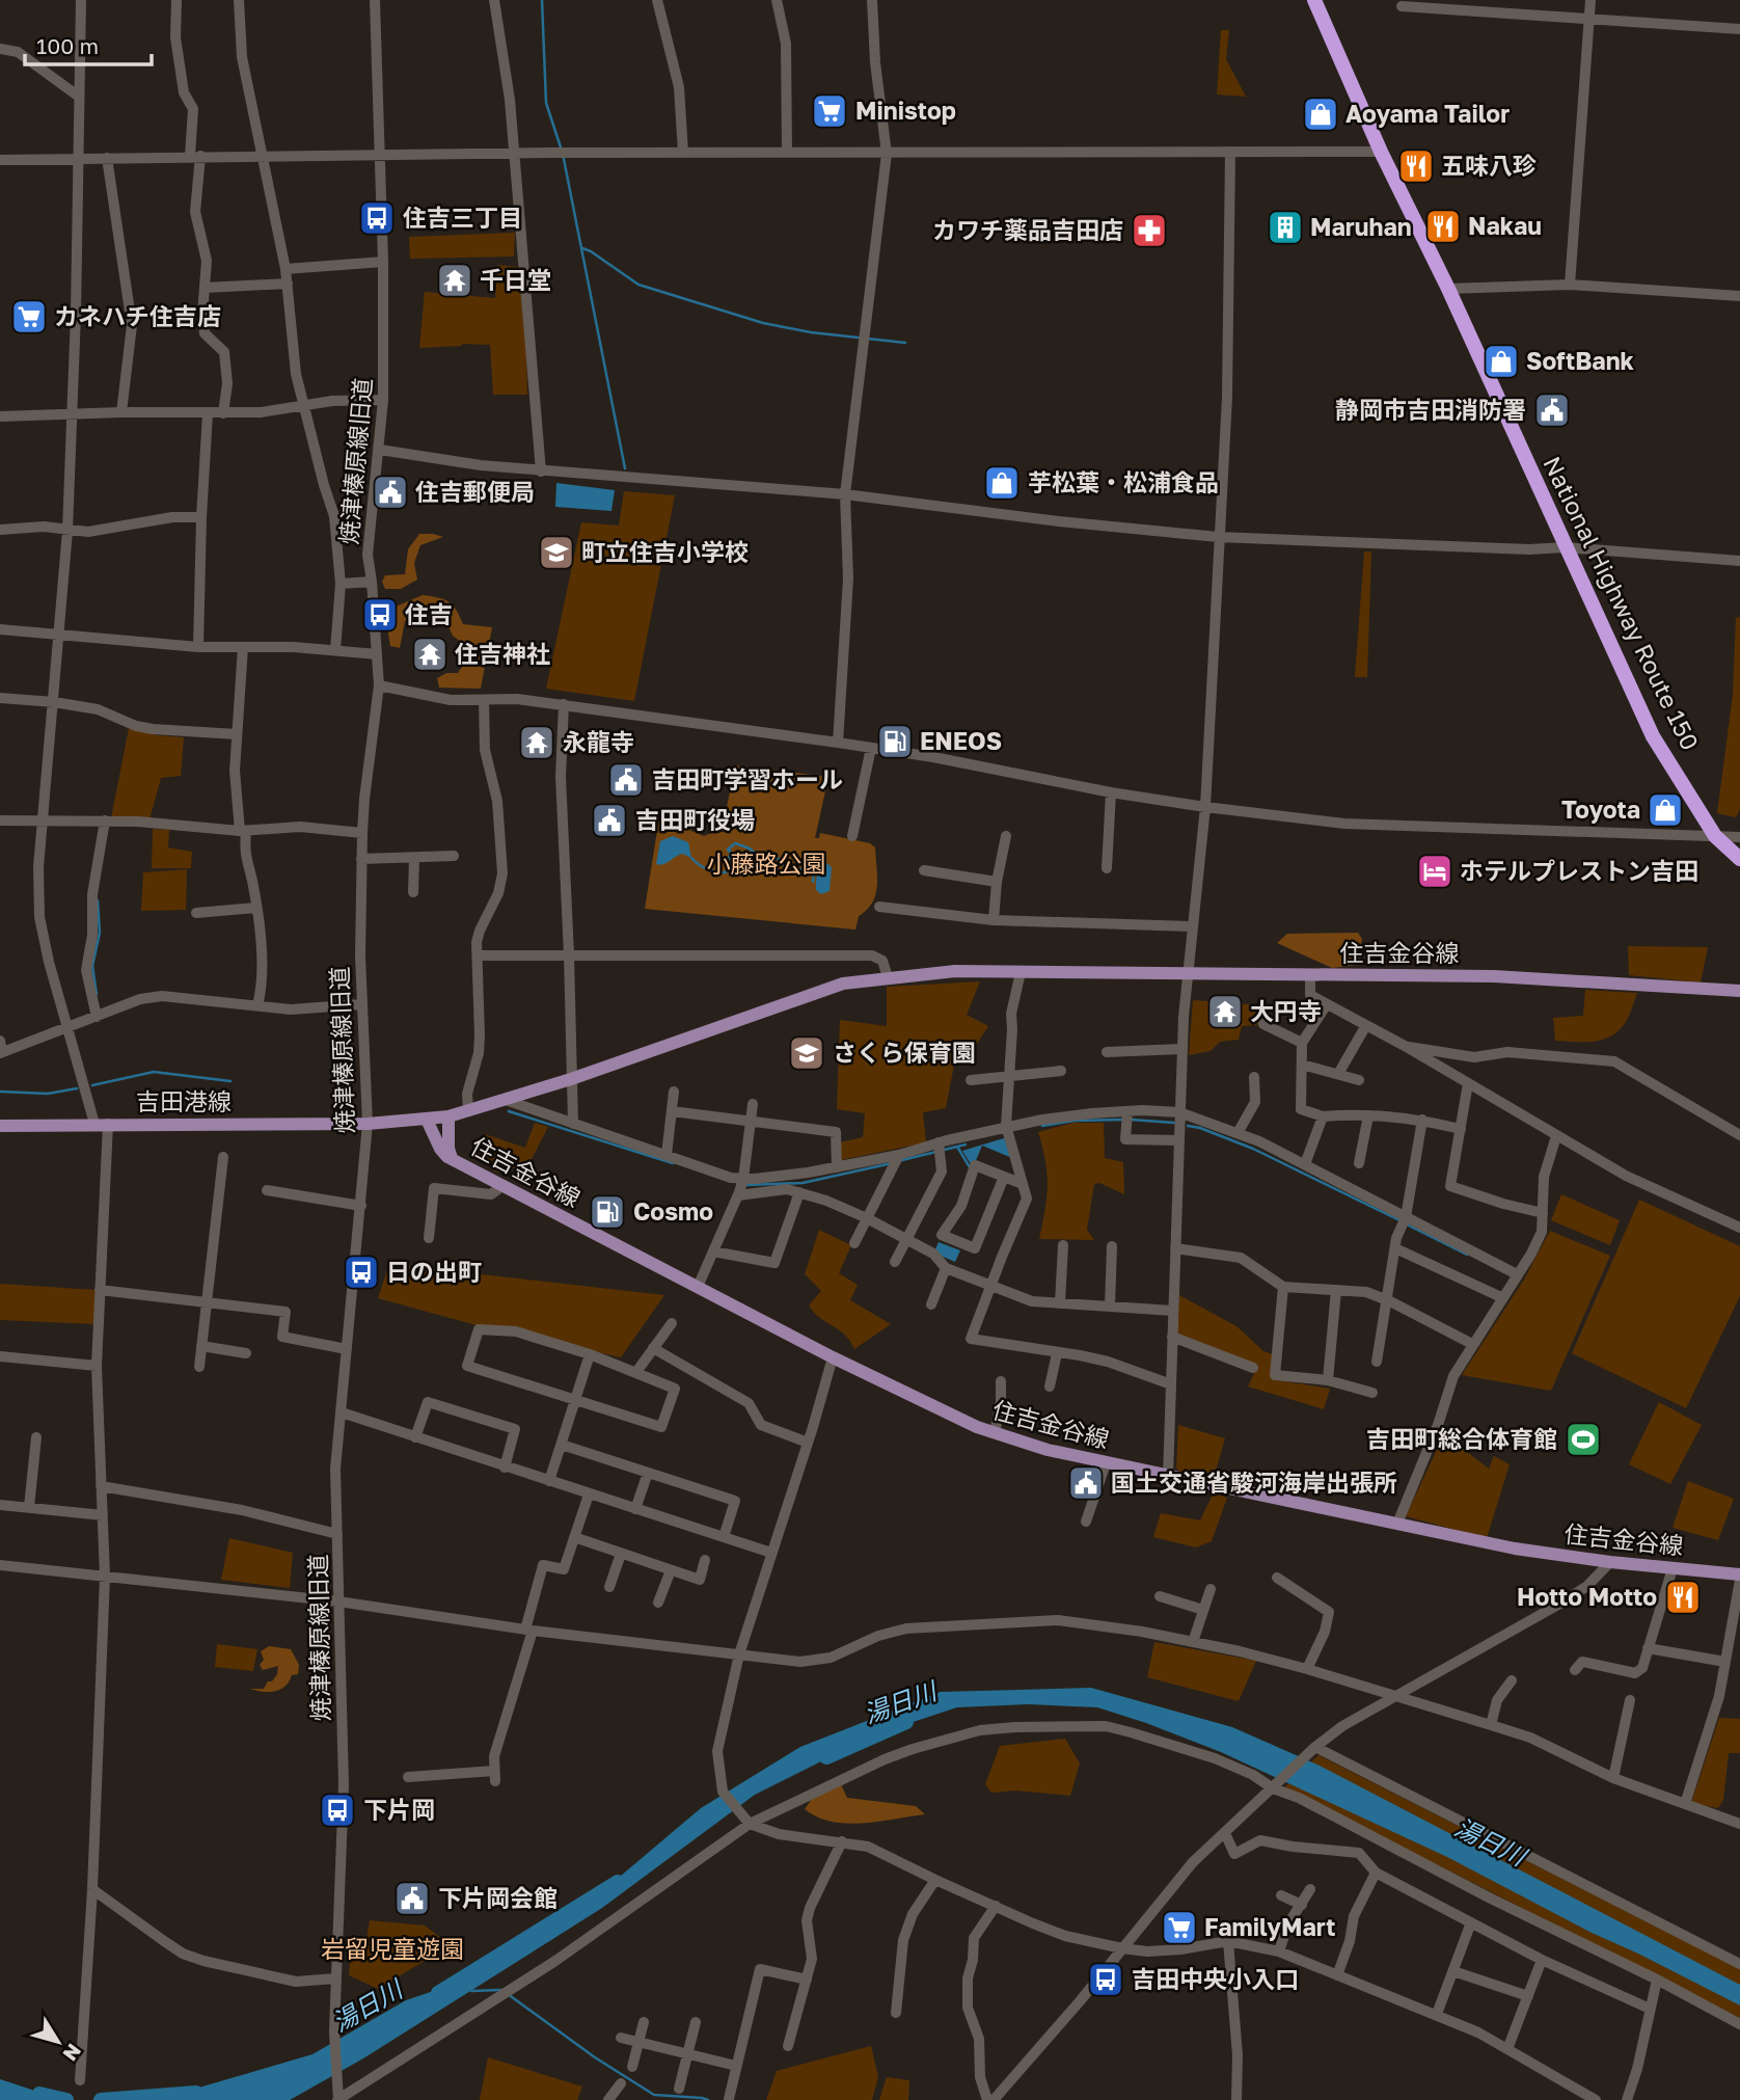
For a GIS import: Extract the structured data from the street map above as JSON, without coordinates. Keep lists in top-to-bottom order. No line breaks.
{"streets":{"highway":["National Highway Route 150"],"main road":["住吉金谷線","吉田港線"],"street":["焼津榛原線旧道"]},"crossings":[["焼津榛原線旧道","住吉金谷線"],["焼津榛原線旧道","吉田港線"],["住吉金谷線","吉田港線"]],"water":["湯日川"],"parks":["小藤路公園","岩留児童遊園"],"places":{"supermarket":["Ministop","カネハチ住吉店","FamilyMart"],"shop":["Aoyama Tailor","SoftBank","芋松葉・松浦食品","Toyota"],"restaurant":["五味八珍","Nakau","Hotto Motto"],"bus stop":["住吉三丁目","住吉","日の出町","下片岡","吉田中央小入口"],"building":["Maruhan"],"pharmacy":["カワチ薬品吉田店"],"temple":["千日堂","住吉神社","永龍寺","大円寺"],"public building":["静岡市吉田消防署","住吉郵便局","吉田町学習ホール","吉田町役場","国土交通省駿河海岸出張所","下片岡会館"],"school or university":["町立住吉小学校","さくら保育園"],"fuel station":["ENEOS","Cosmo"],"hotel":["ホテルプレストン吉田"],"sports":["吉田町総合体育館"]},"scale_bar":"100 m","north":"bottom right"}
